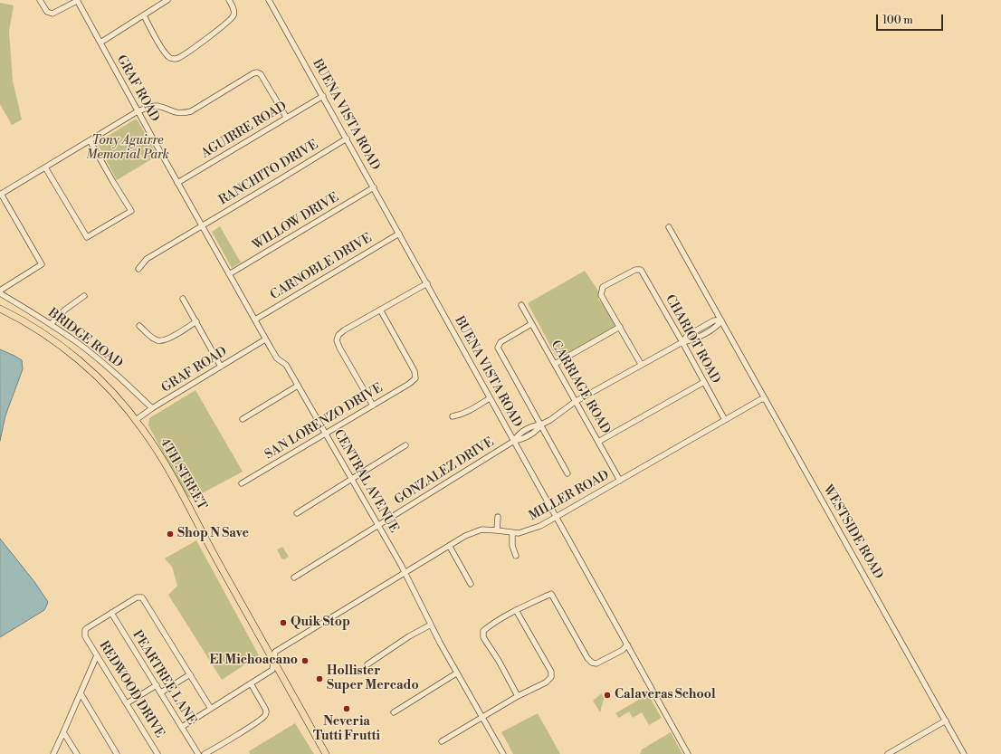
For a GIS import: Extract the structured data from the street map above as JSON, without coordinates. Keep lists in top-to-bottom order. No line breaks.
{"streets":{"main road":["4TH STREET"],"street":["GRAF ROAD","BUENA VISTA ROAD","AGUIRRE ROAD","RANCHITO DRIVE","WILLOW DRIVE","CARNOBLE DRIVE","BRIDGE ROAD","CHARIOT ROAD","CARRIAGE ROAD","SAN LORENZO DRIVE","GONZALEZ DRIVE","CENTRAL AVENUE","MILLER ROAD","WESTSIDE ROAD","PEARTREE LANE","REDWOOD DRIVE"]},"crossings":[["GRAF ROAD","AGUIRRE ROAD"],["GRAF ROAD","RANCHITO DRIVE"],["GRAF ROAD","BRIDGE ROAD"],["GRAF ROAD","4TH STREET"],["GRAF ROAD","CENTRAL AVENUE"],["BUENA VISTA ROAD","AGUIRRE ROAD"],["BUENA VISTA ROAD","RANCHITO DRIVE"],["BUENA VISTA ROAD","WILLOW DRIVE"],["BUENA VISTA ROAD","CARNOBLE DRIVE"],["BUENA VISTA ROAD","GONZALEZ DRIVE"],["BUENA VISTA ROAD","MILLER ROAD"],["RANCHITO DRIVE","CENTRAL AVENUE"],["WILLOW DRIVE","CENTRAL AVENUE"],["CARNOBLE DRIVE","CENTRAL AVENUE"],["CHARIOT ROAD","GONZALEZ DRIVE"],["CHARIOT ROAD","MILLER ROAD"],["CARRIAGE ROAD","GONZALEZ DRIVE"],["CARRIAGE ROAD","MILLER ROAD"],["SAN LORENZO DRIVE","CENTRAL AVENUE"],["GONZALEZ DRIVE","CENTRAL AVENUE"],["GONZALEZ DRIVE","WESTSIDE ROAD"],["4TH STREET","MILLER ROAD"],["CENTRAL AVENUE","MILLER ROAD"],["MILLER ROAD","WESTSIDE ROAD"],["PEARTREE LANE","REDWOOD DRIVE"]],"parks":["Tony Aguirre Memorial Park"],"places":["Shop N Save","Quik Stop","El Michoacano","Hollister Super Mercado","Calaveras School","Neveria Tutti Frutti"],"scale_bar":"100 m"}
